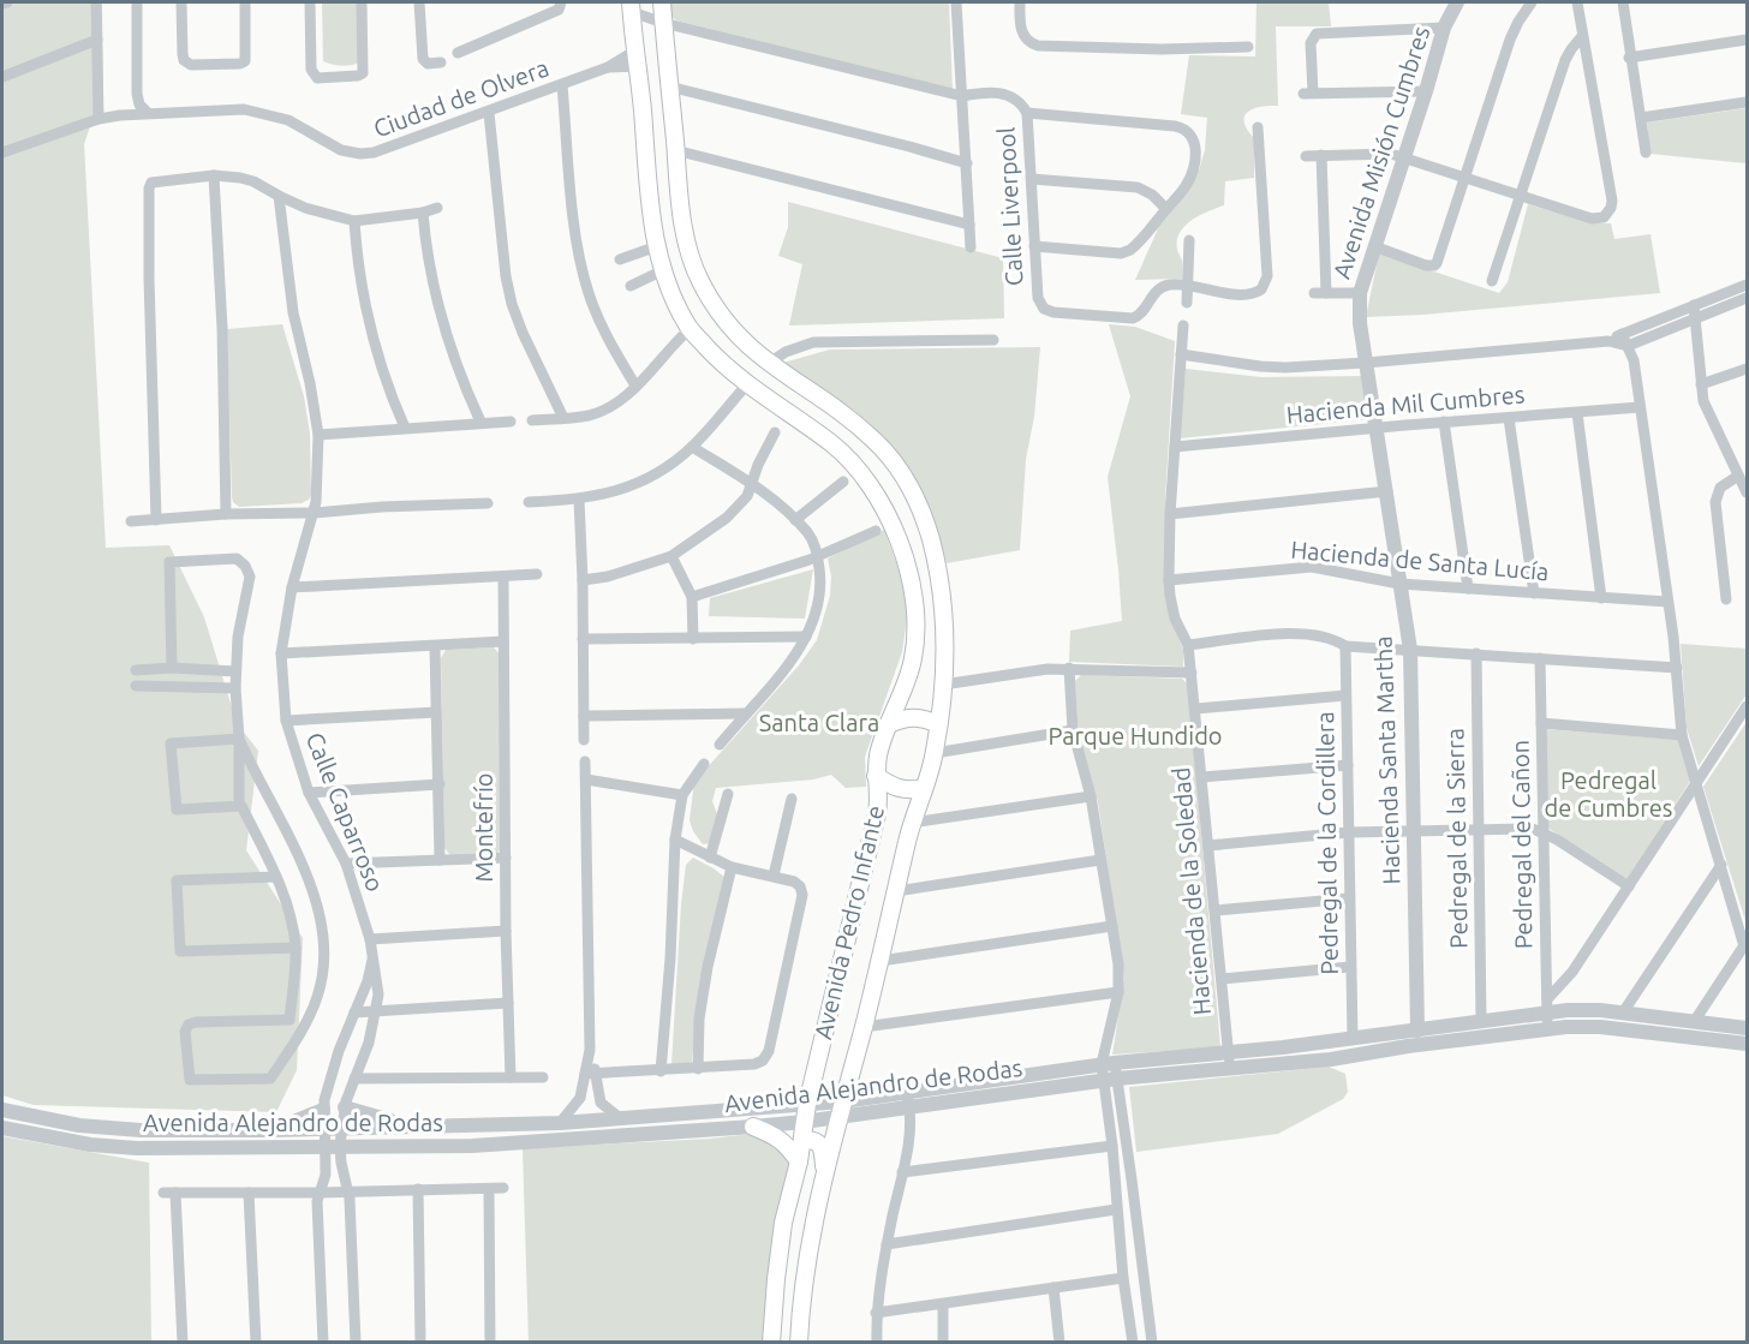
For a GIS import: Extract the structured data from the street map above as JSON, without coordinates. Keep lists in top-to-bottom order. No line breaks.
{"streets":{"main road":["Avenida Pedro Infante"],"street":["Ciudad de Olvera","Avenida Misión Cumbres","Calle Liverpool","Hacienda Mil Cumbres","Hacienda de Santa Lucía","Hacienda Santa Martha","Calle Caparroso","Montefrío","Pedregal de la Sierra","Pedregal de la Cordillera","Pedregal del Cañon","Hacienda de la Soledad","Avenida Alejandro de Rodas"]},"crossings":[["Ciudad de Olvera","Avenida Pedro Infante"],["Avenida Misión Cumbres","Hacienda Santa Martha"],["Hacienda Mil Cumbres","Hacienda Santa Martha"],["Hacienda Mil Cumbres","Hacienda de la Soledad"],["Hacienda de Santa Lucía","Hacienda Santa Martha"],["Hacienda de Santa Lucía","Hacienda de la Soledad"],["Hacienda Santa Martha","Avenida Alejandro de Rodas"],["Calle Caparroso","Avenida Alejandro de Rodas"],["Pedregal de la Sierra","Avenida Alejandro de Rodas"],["Pedregal de la Cordillera","Avenida Alejandro de Rodas"],["Pedregal del Cañon","Avenida Alejandro de Rodas"],["Hacienda de la Soledad","Avenida Alejandro de Rodas"],["Avenida Pedro Infante","Avenida Alejandro de Rodas"]],"parks":["Santa Clara","Parque Hundido","Pedregal de Cumbres"]}
